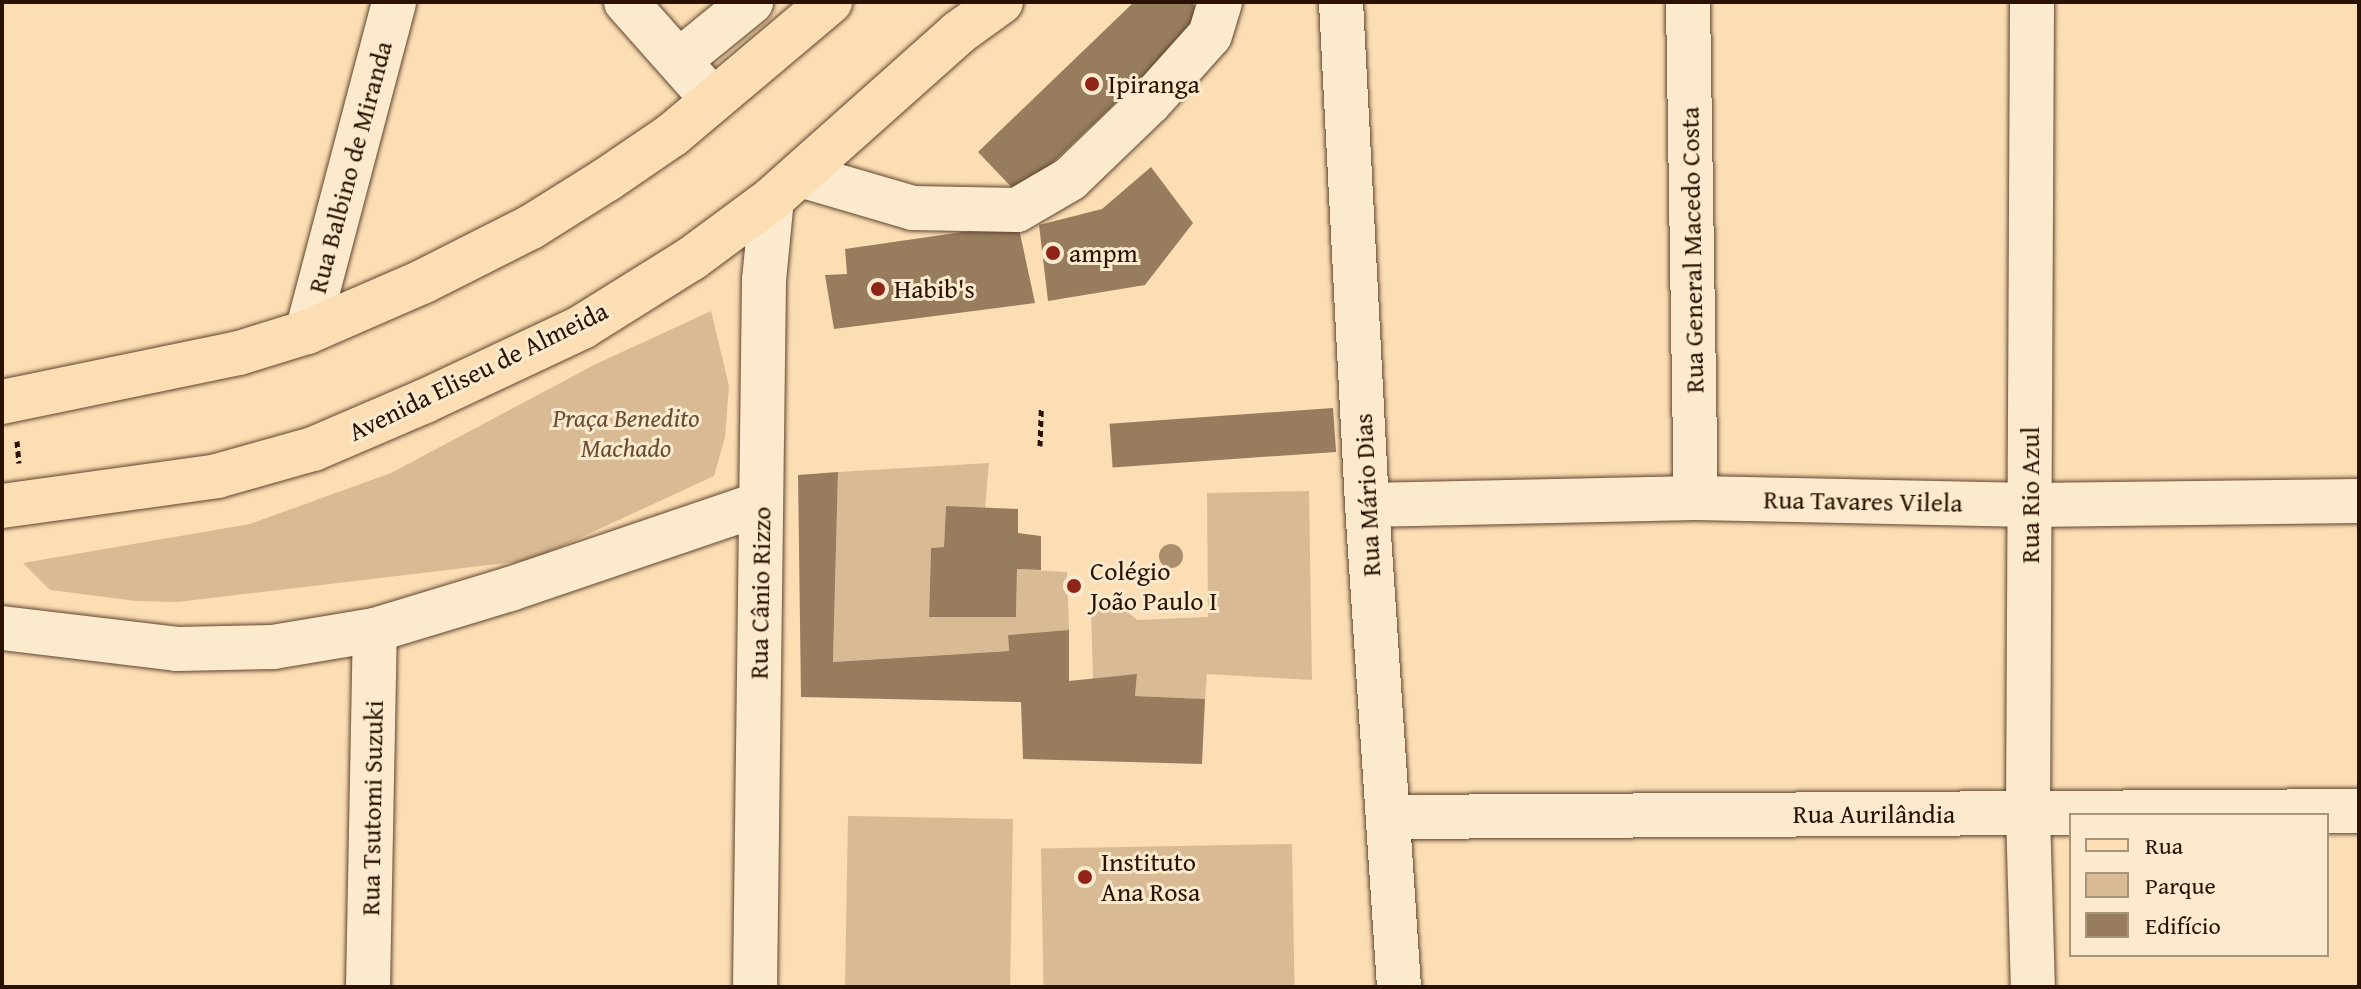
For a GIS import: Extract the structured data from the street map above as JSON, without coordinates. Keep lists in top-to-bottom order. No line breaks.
{"streets":{"main road":["Avenida Eliseu de Almeida"],"street":["Rua Balbino de Miranda","Rua General Macedo Costa","Rua Mário Dias","Rua Rio Azul","Rua Tavares Vilela","Rua Cânio Rizzo","Rua Tsutomi Suzuki","Rua Aurilândia"]},"crossings":[["Rua General Macedo Costa","Rua Tavares Vilela"],["Avenida Eliseu de Almeida","Rua Cânio Rizzo"],["Rua Mário Dias","Rua Tavares Vilela"],["Rua Mário Dias","Rua Aurilândia"],["Rua Rio Azul","Rua Tavares Vilela"],["Rua Rio Azul","Rua Aurilândia"]],"parks":["Praça Benedito Machado"],"places":["Ipiranga","ampm","Habib's","Colégio João Paulo I","Instituto Ana Rosa"],"legend":["Rua","Parque","Edifício"]}
